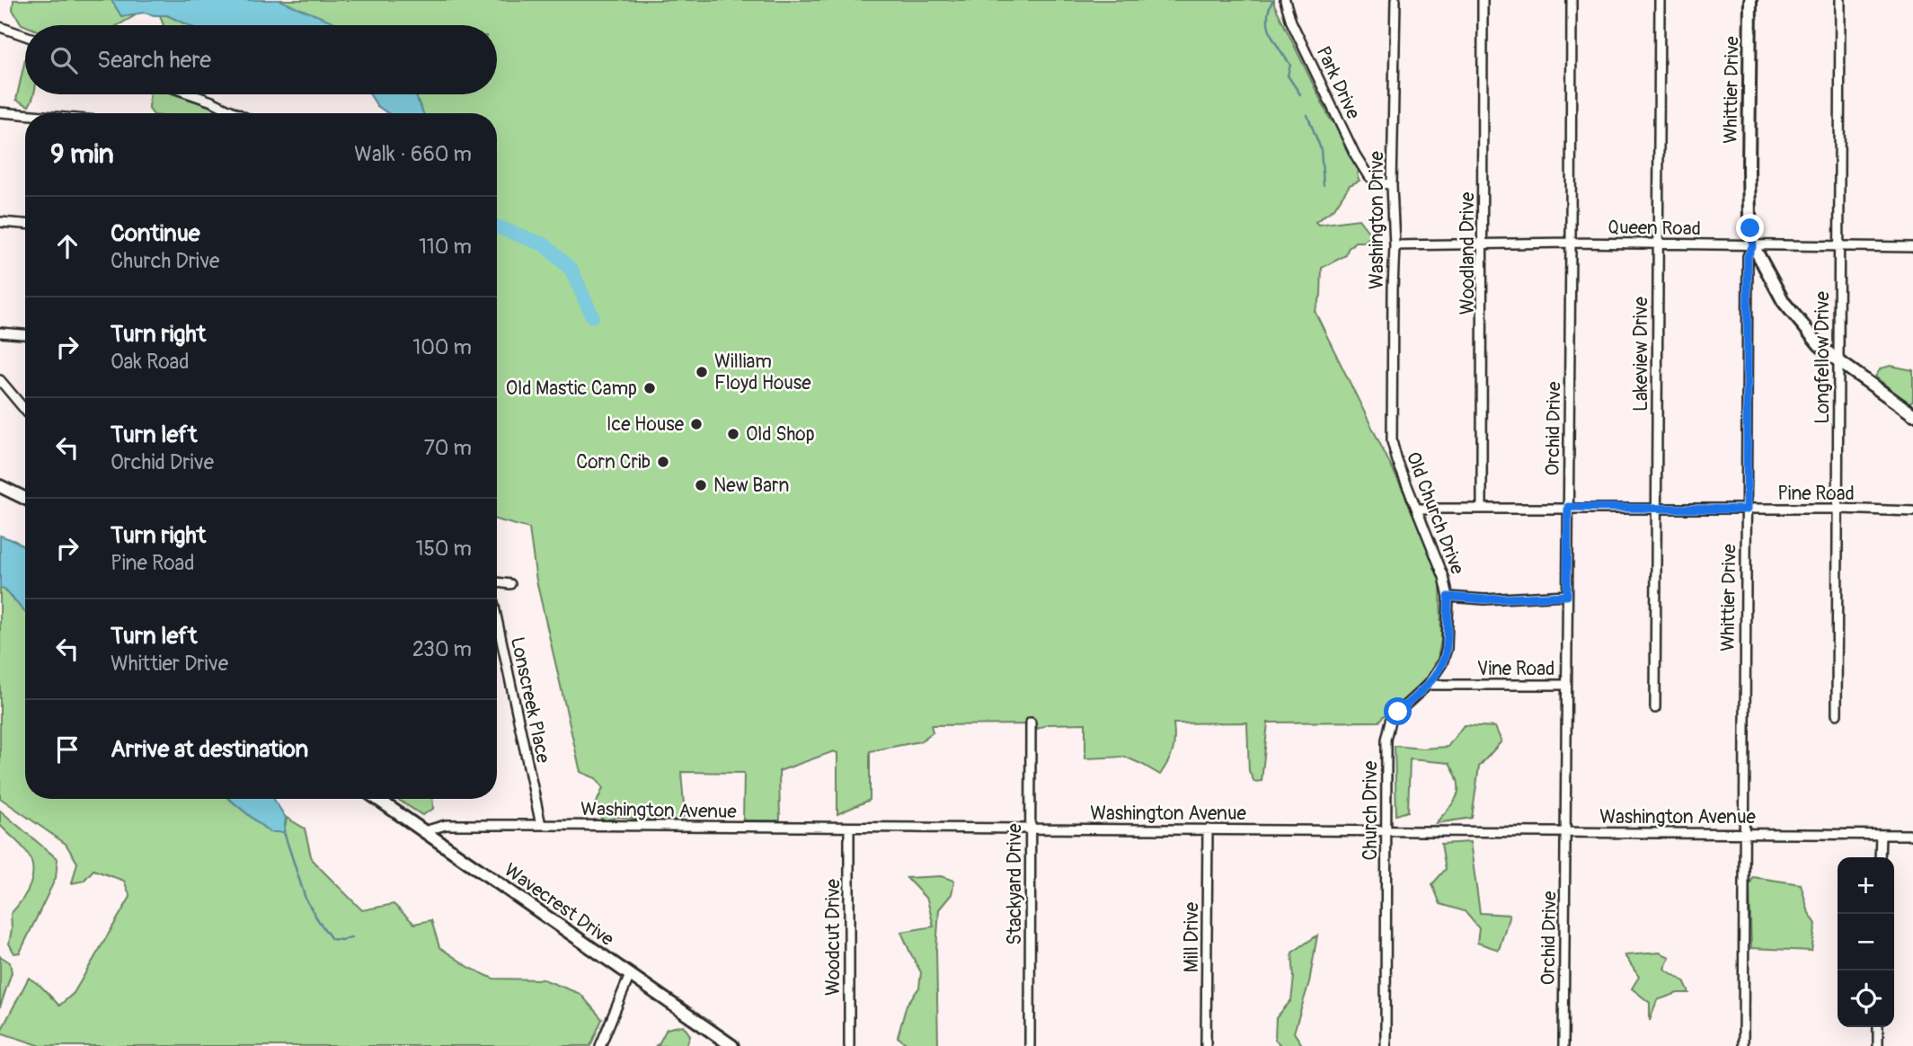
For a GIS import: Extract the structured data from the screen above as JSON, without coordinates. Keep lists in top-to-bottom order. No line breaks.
{"streets":{"street":["Park Drive","Whittier Drive","Washington Drive","Queen Road","Woodland Drive","Lakeview Drive","Longfellow Drive","Orchid Drive","Pine Road","Old Church Drive","Vine Road","Lonscreek Place","Washington Avenue","Church Drive","Stackyard Drive","Wavecrest Drive","Woodcut Drive","Mill Drive"]},"crossings":[["Park Drive","Washington Drive"],["Whittier Drive","Queen Road"],["Whittier Drive","Pine Road"],["Whittier Drive","Washington Avenue"],["Washington Drive","Queen Road"],["Washington Drive","Old Church Drive"],["Queen Road","Woodland Drive"],["Queen Road","Lakeview Drive"],["Queen Road","Longfellow Drive"],["Queen Road","Orchid Drive"],["Woodland Drive","Pine Road"],["Lakeview Drive","Pine Road"],["Longfellow Drive","Pine Road"],["Orchid Drive","Pine Road"],["Orchid Drive","Vine Road"],["Orchid Drive","Washington Avenue"],["Pine Road","Old Church Drive"],["Old Church Drive","Church Drive"],["Vine Road","Church Drive"],["Lonscreek Place","Washington Avenue"],["Washington Avenue","Church Drive"],["Washington Avenue","Stackyard Drive"],["Washington Avenue","Wavecrest Drive"],["Washington Avenue","Woodcut Drive"],["Washington Avenue","Mill Drive"]],"places":["William Floyd House","Old Mastic Camp","Ice House","Old Shop","Corn Crib","New Barn"],"page":{"search":"Search here","heading":["9 min","Walk · 660 m"],"list":[["Continue","Church Drive","110 m"],["Turn right","Oak Road","100 m"],["Turn left","Orchid Drive","70 m"],["Turn right","Pine Road","150 m"],["Turn left","Whittier Drive","230 m"],"Arrive at destination"],"map_buttons":["+","−"]}}
